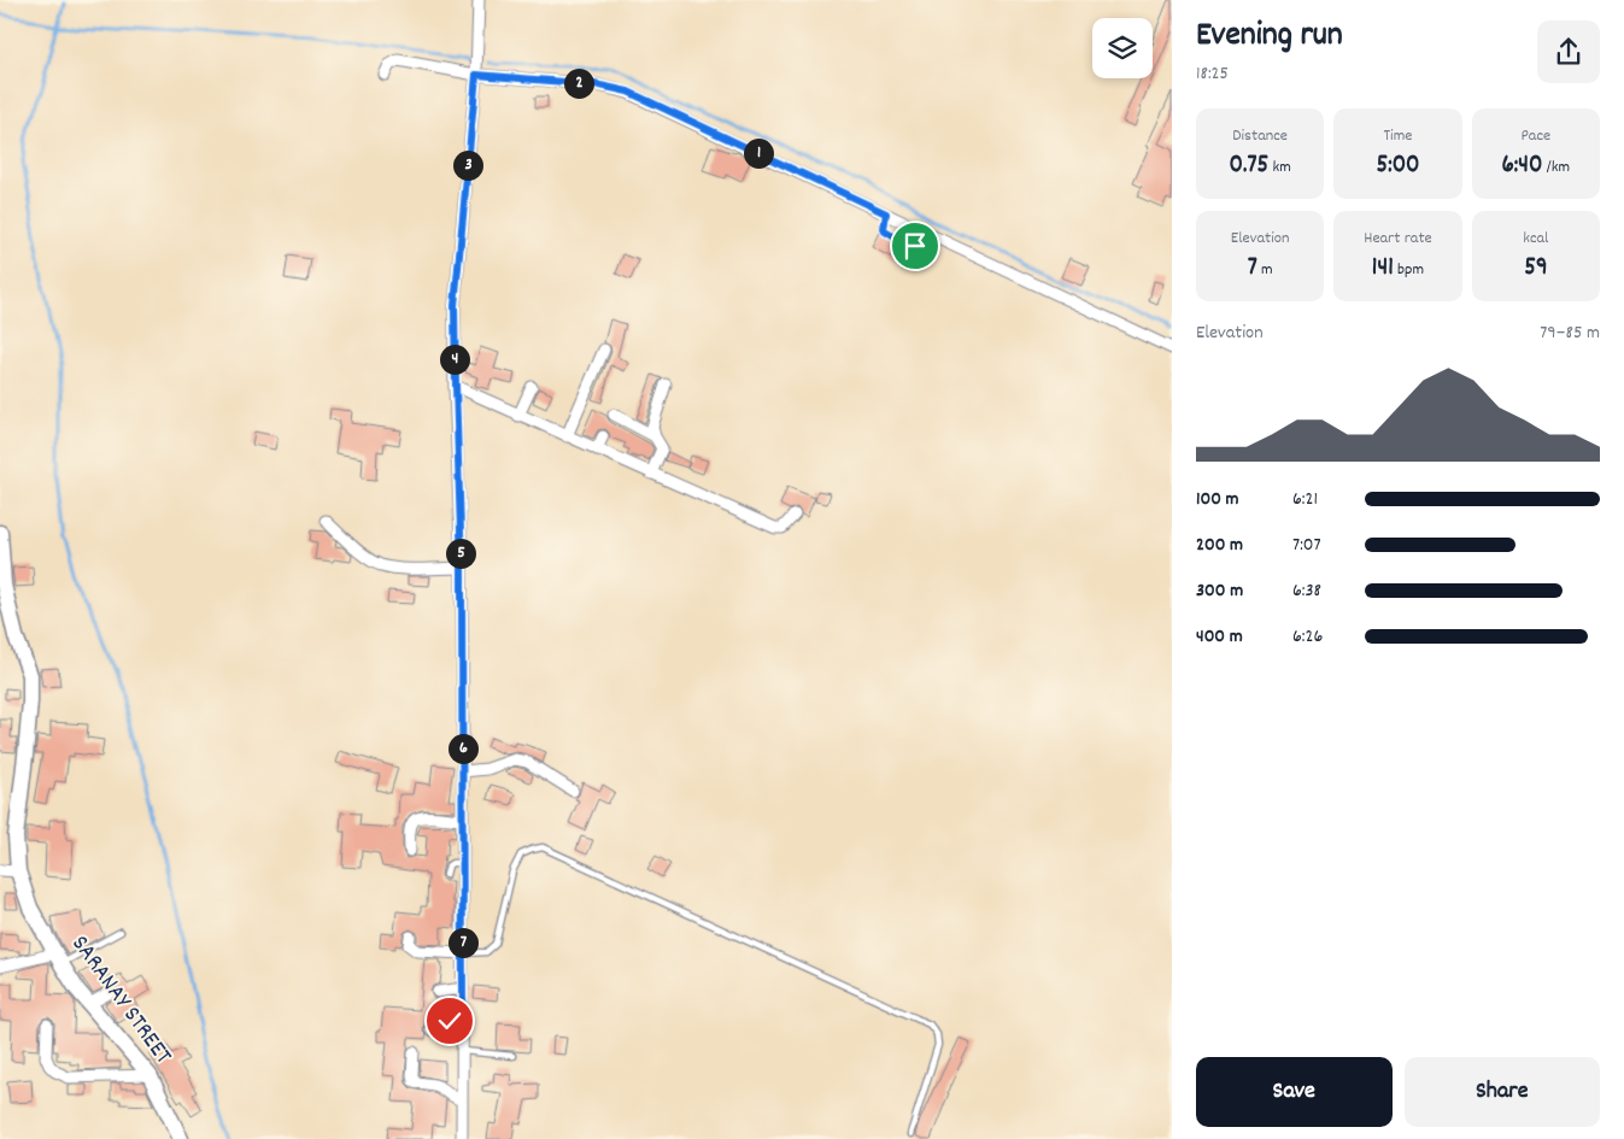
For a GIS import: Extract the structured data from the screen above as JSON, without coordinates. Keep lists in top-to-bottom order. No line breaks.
{"streets":{"street":["SARANAY STREET"]},"page":{"heading":["Evening run","18:25"],"pins":["2","1","3","4","5","6","7"],"stats":[["Distance","0.75 km"],["Time","5:00"],["Pace","6:40 /km"],["Elevation","7 m"],["Heart rate","141 bpm"],["kcal","59"]],"chart":["Elevation","79–85 m"],"list":[{"name":"100 m","note":"6:21"},{"name":"200 m","note":"7:07"},{"name":"300 m","note":"6:38"},{"name":"400 m","note":"6:26"}],"buttons":["Save","Share"]}}
